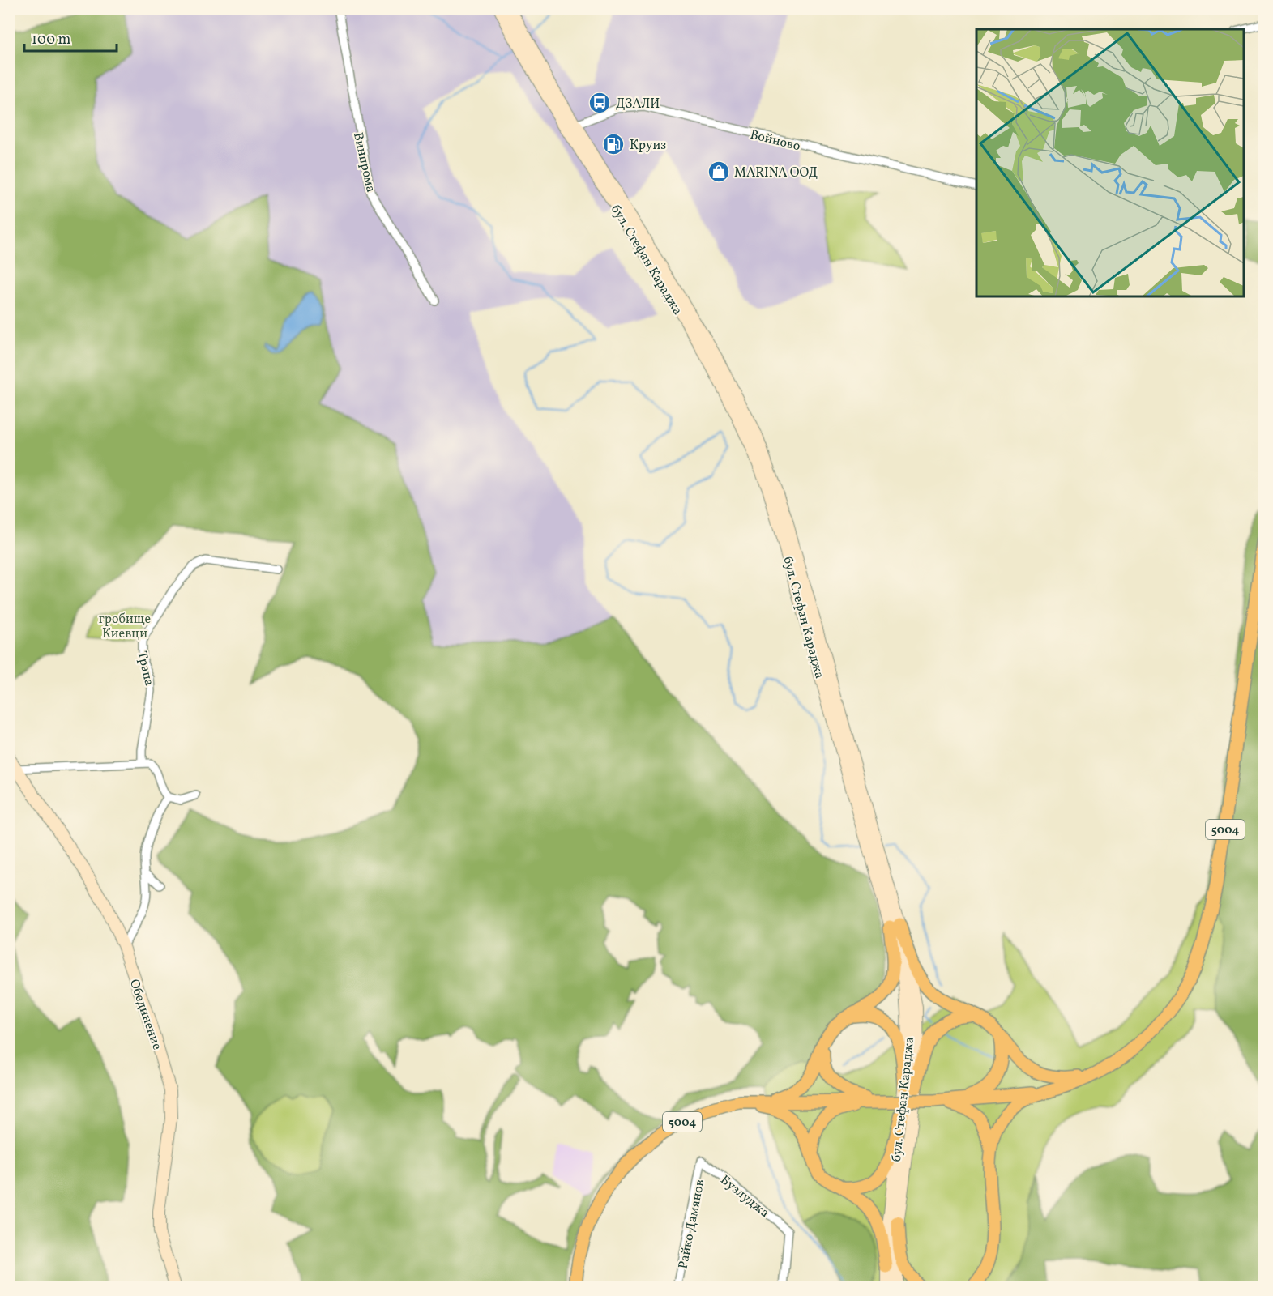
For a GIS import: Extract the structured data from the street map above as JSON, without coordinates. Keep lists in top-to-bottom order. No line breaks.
{"streets":{"main road":["бул. Стефан Караджа","5004","Обединение"],"street":["Войново","Винпрома","Трапа","Бузлуджа","Райко Дамянов"]},"crossings":[["Войново","бул. Стефан Караджа"],["Бузлуджа","Райко Дамянов"]],"parks":["гробище Киевци"],"places":{"bus stop":["ДЗАЛИ"],"fuel station":["Круиз"],"shop":["MARINA ООД"]},"scale_bar":"100 m"}
